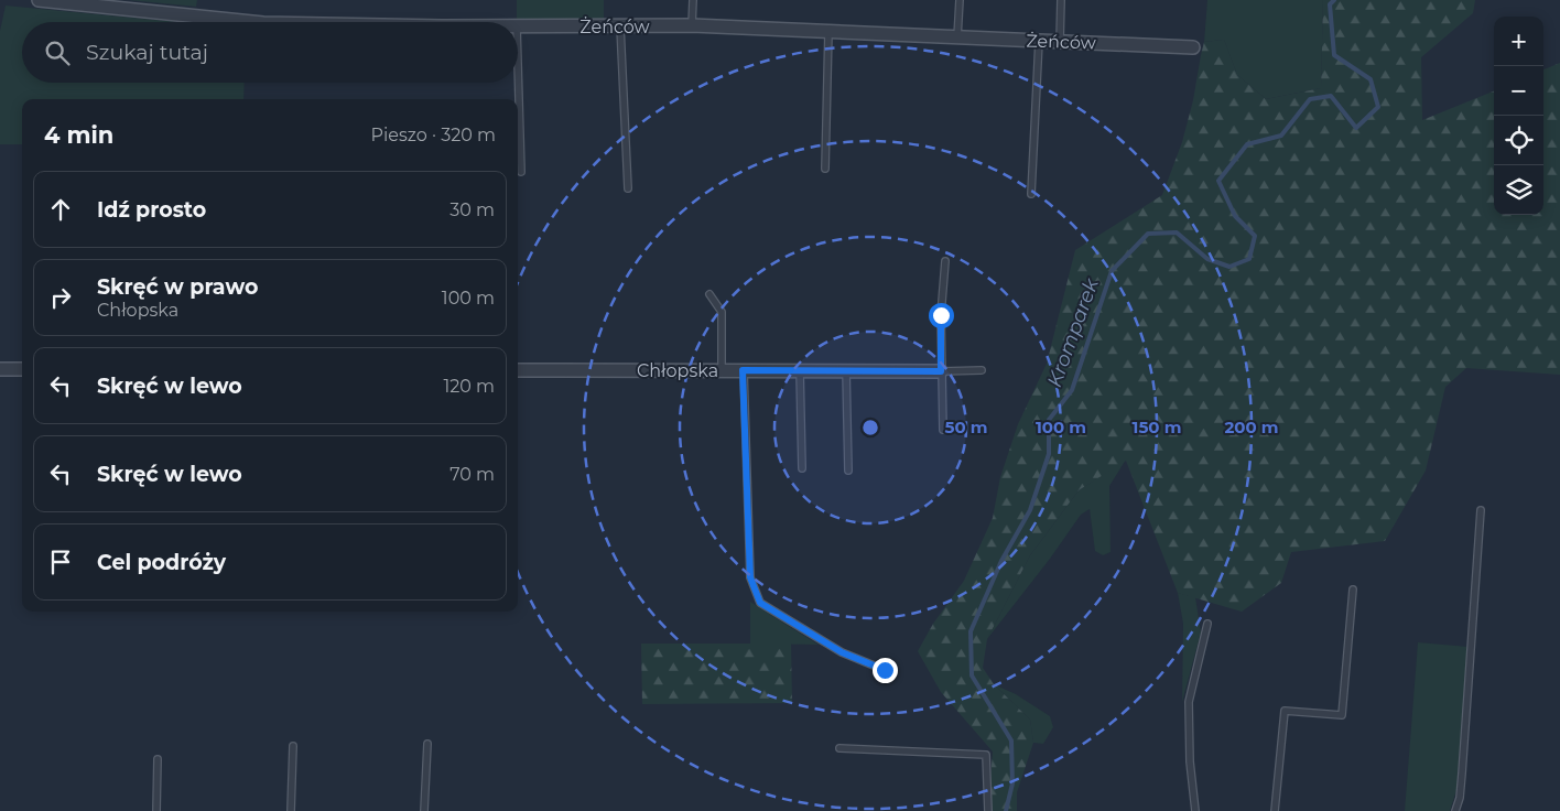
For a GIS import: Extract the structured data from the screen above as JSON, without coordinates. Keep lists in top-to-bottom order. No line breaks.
{"streets":{"street":["Żeńców","Chłopska"]},"water":["Kromparek"],"page":{"map_buttons":["+","−"],"search":"Szukaj tutaj","heading":["4 min","Pieszo · 320 m"],"list":[["Idź prosto","30 m"],["Skręć w prawo","Chłopska","100 m"],["Skręć w lewo","120 m"],["Skręć w lewo","70 m"],"Cel podróży"]},"rings":["50 m","100 m","150 m","200 m"]}
